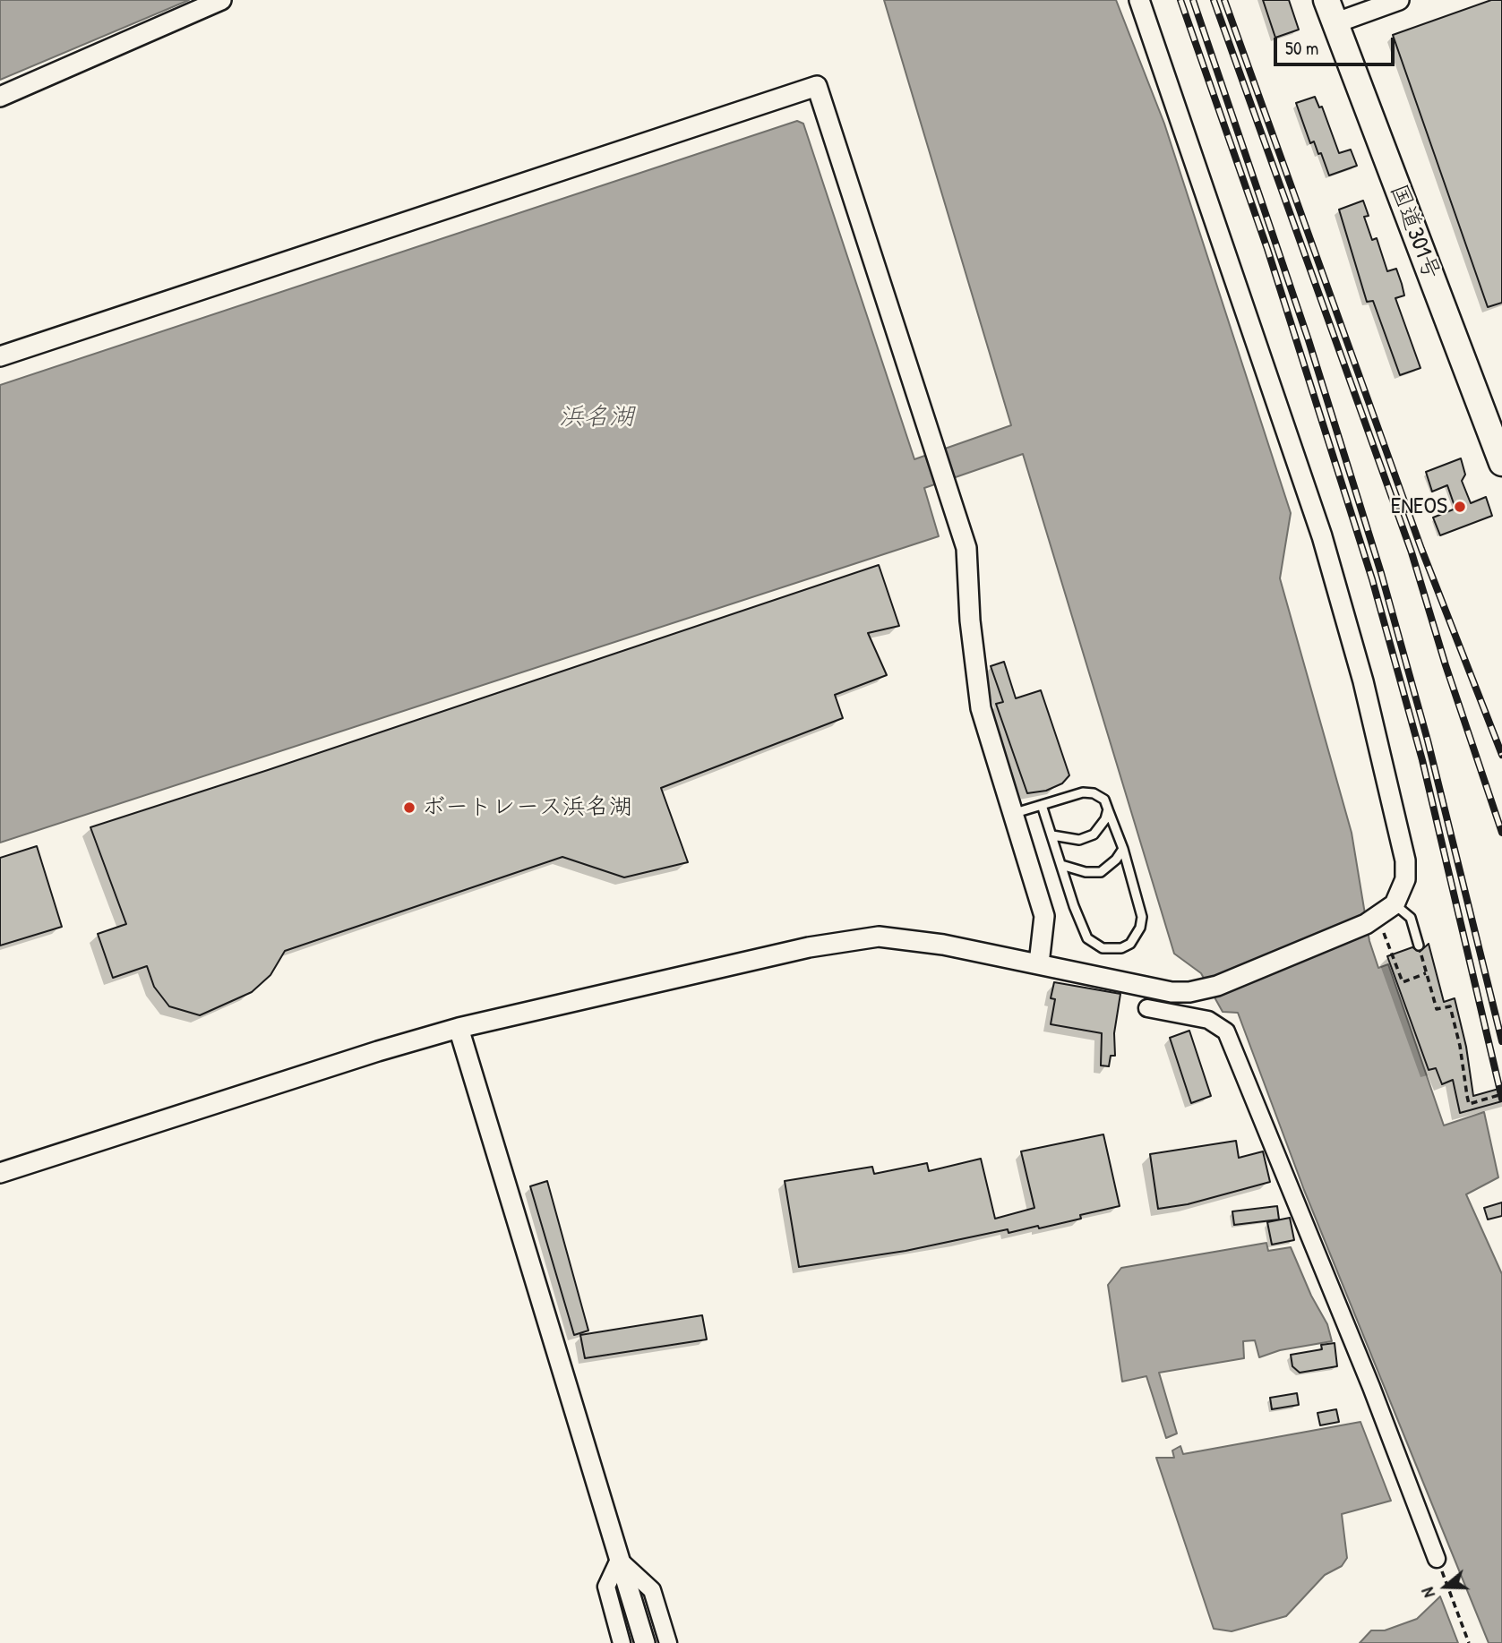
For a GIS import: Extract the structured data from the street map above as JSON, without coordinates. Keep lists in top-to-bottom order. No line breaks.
{"streets":{"highway":["国道301号"]},"water":["浜名湖"],"places":["ENEOS","ボートレース浜名湖"],"scale_bar":"50 m","north":"left"}
